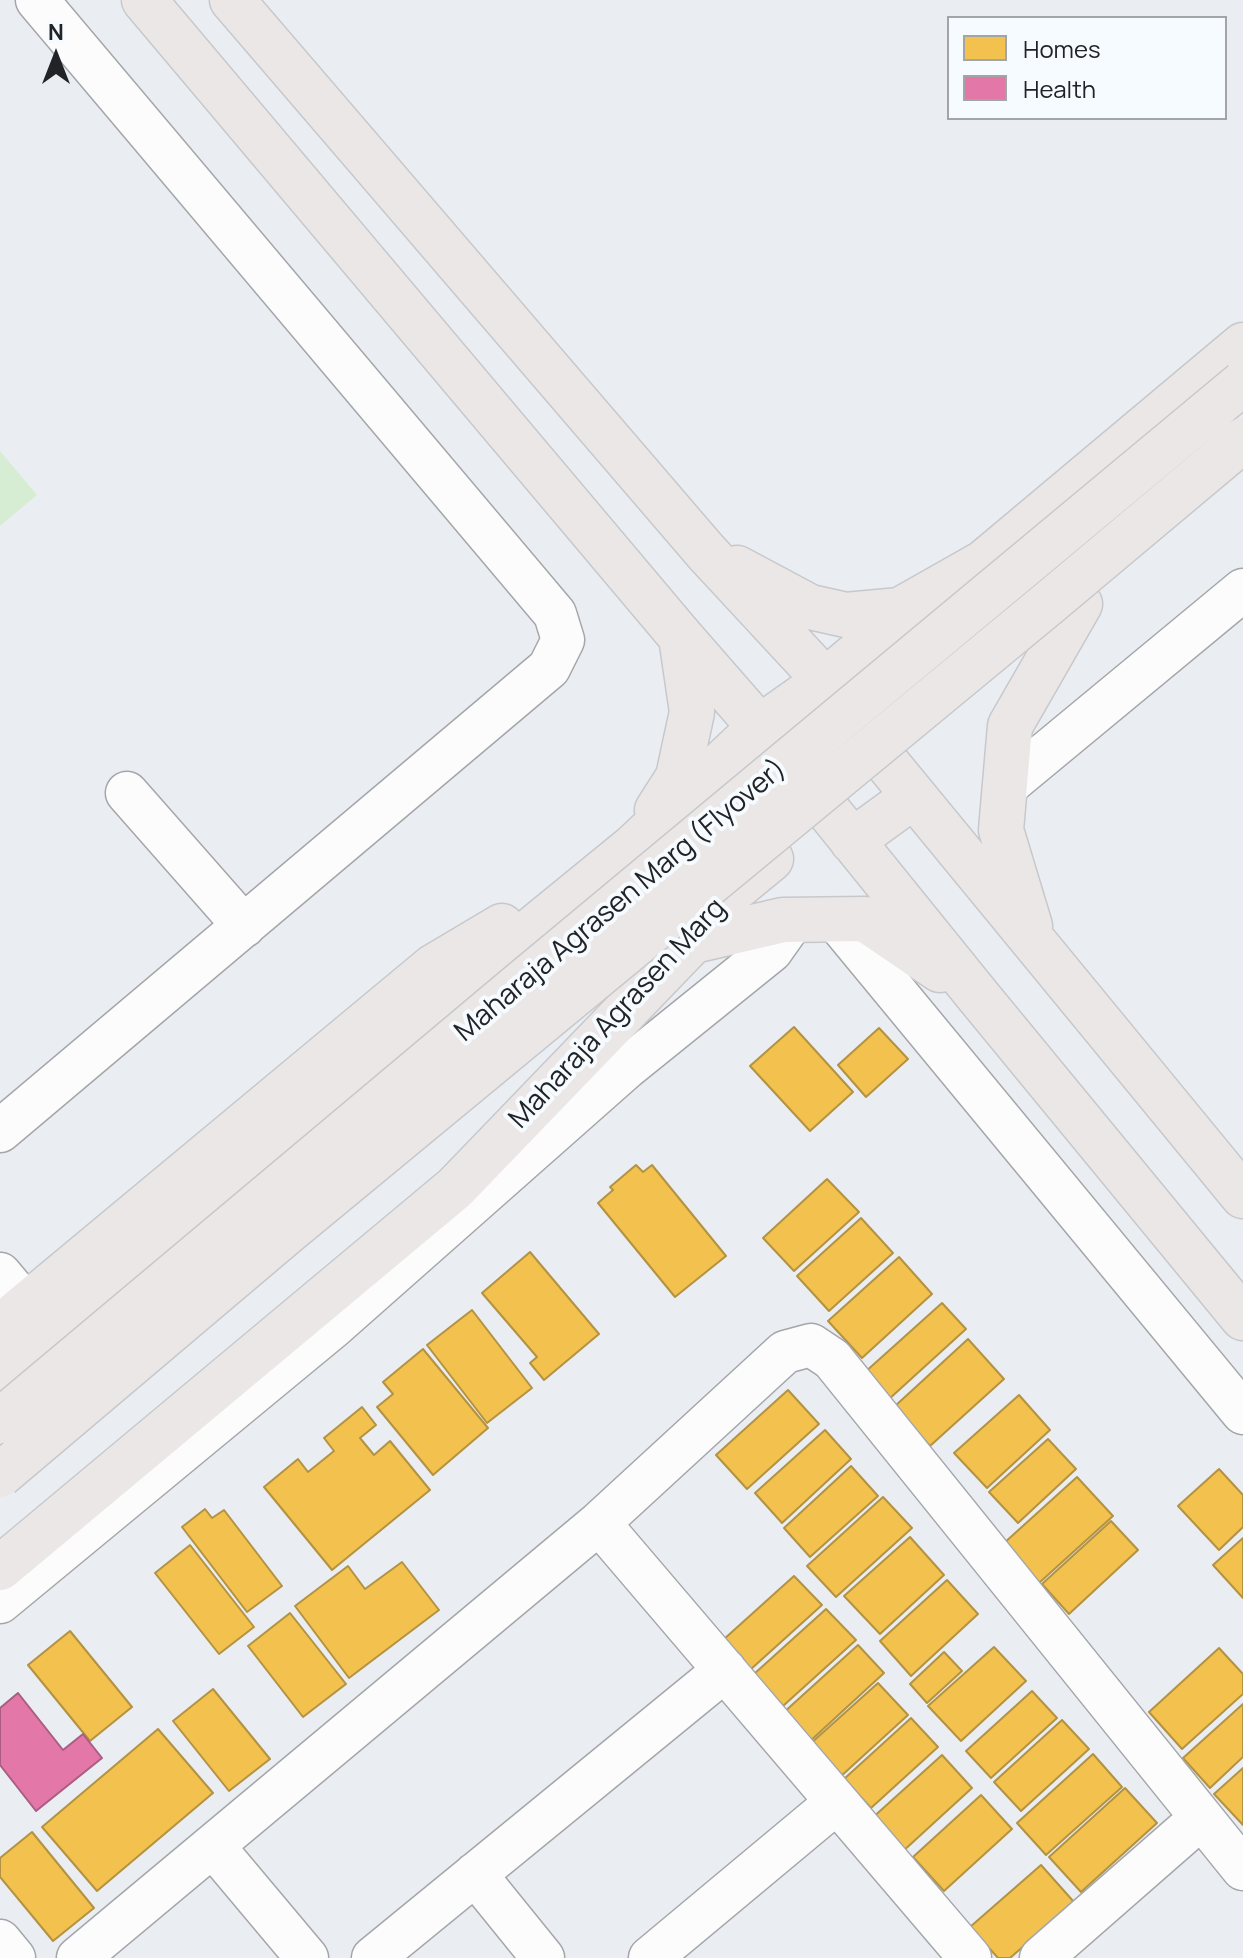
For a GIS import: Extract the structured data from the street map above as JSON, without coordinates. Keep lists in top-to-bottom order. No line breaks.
{"streets":{"main road":["Maharaja Agrasen Marg (Flyover)","Maharaja Agrasen Marg"]},"legend":["Homes","Health"],"north":"top"}
